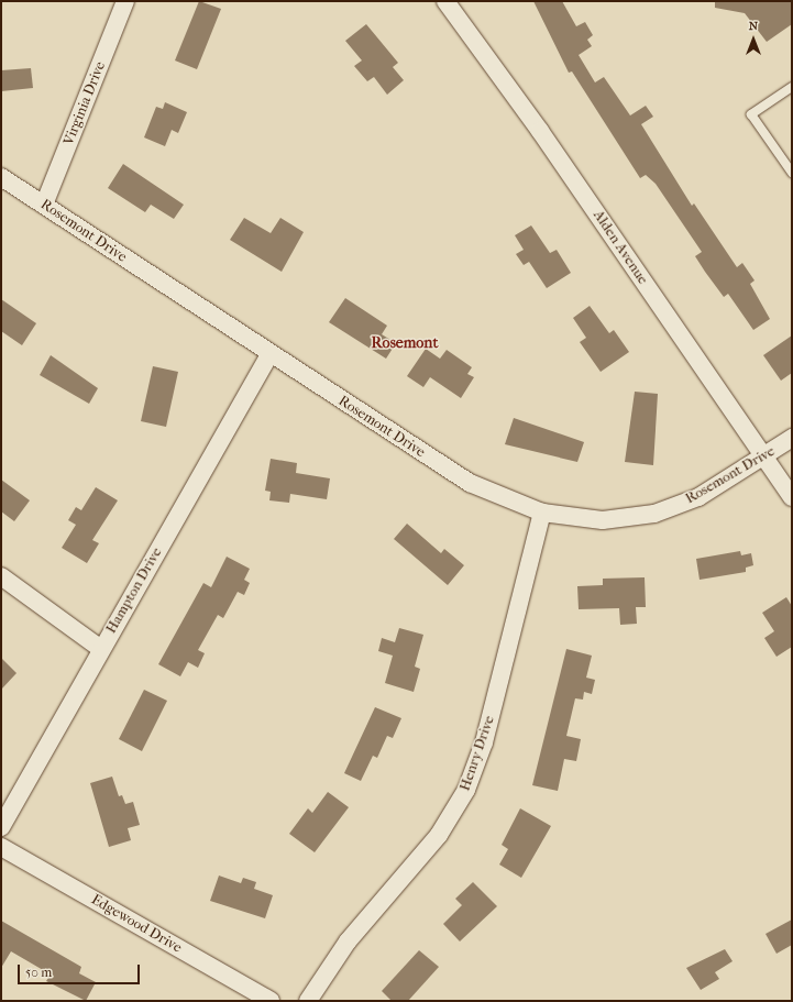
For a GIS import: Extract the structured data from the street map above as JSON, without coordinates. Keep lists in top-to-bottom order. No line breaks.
{"streets":{"street":["Virginia Drive","Rosemont Drive","Alden Avenue","Hampton Drive","Henry Drive","Edgewood Drive"]},"crossings":[["Virginia Drive","Rosemont Drive"],["Rosemont Drive","Alden Avenue"],["Rosemont Drive","Hampton Drive"],["Rosemont Drive","Henry Drive"]],"districts":["Rosemont"],"scale_bar":"50 m","north":"top"}
